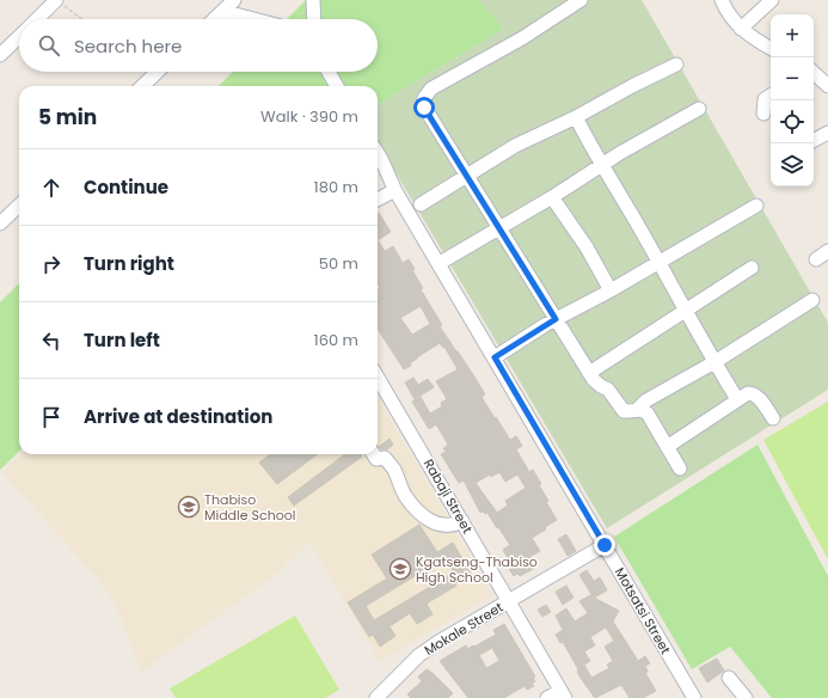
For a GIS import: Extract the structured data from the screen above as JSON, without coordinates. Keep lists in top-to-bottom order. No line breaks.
{"streets":{"street":["Rabaji Street","Motsatsi Street","Mokale Street"]},"crossings":[["Rabaji Street","Mokale Street"]],"places":{"school or university":["Thabiso Middle School","Kgatseng-Thabiso High School"]},"page":{"map_buttons":["+","−"],"search":"Search here","heading":["5 min","Walk · 390 m"],"list":[["Continue","180 m"],["Turn right","50 m"],["Turn left","160 m"],"Arrive at destination"]}}
